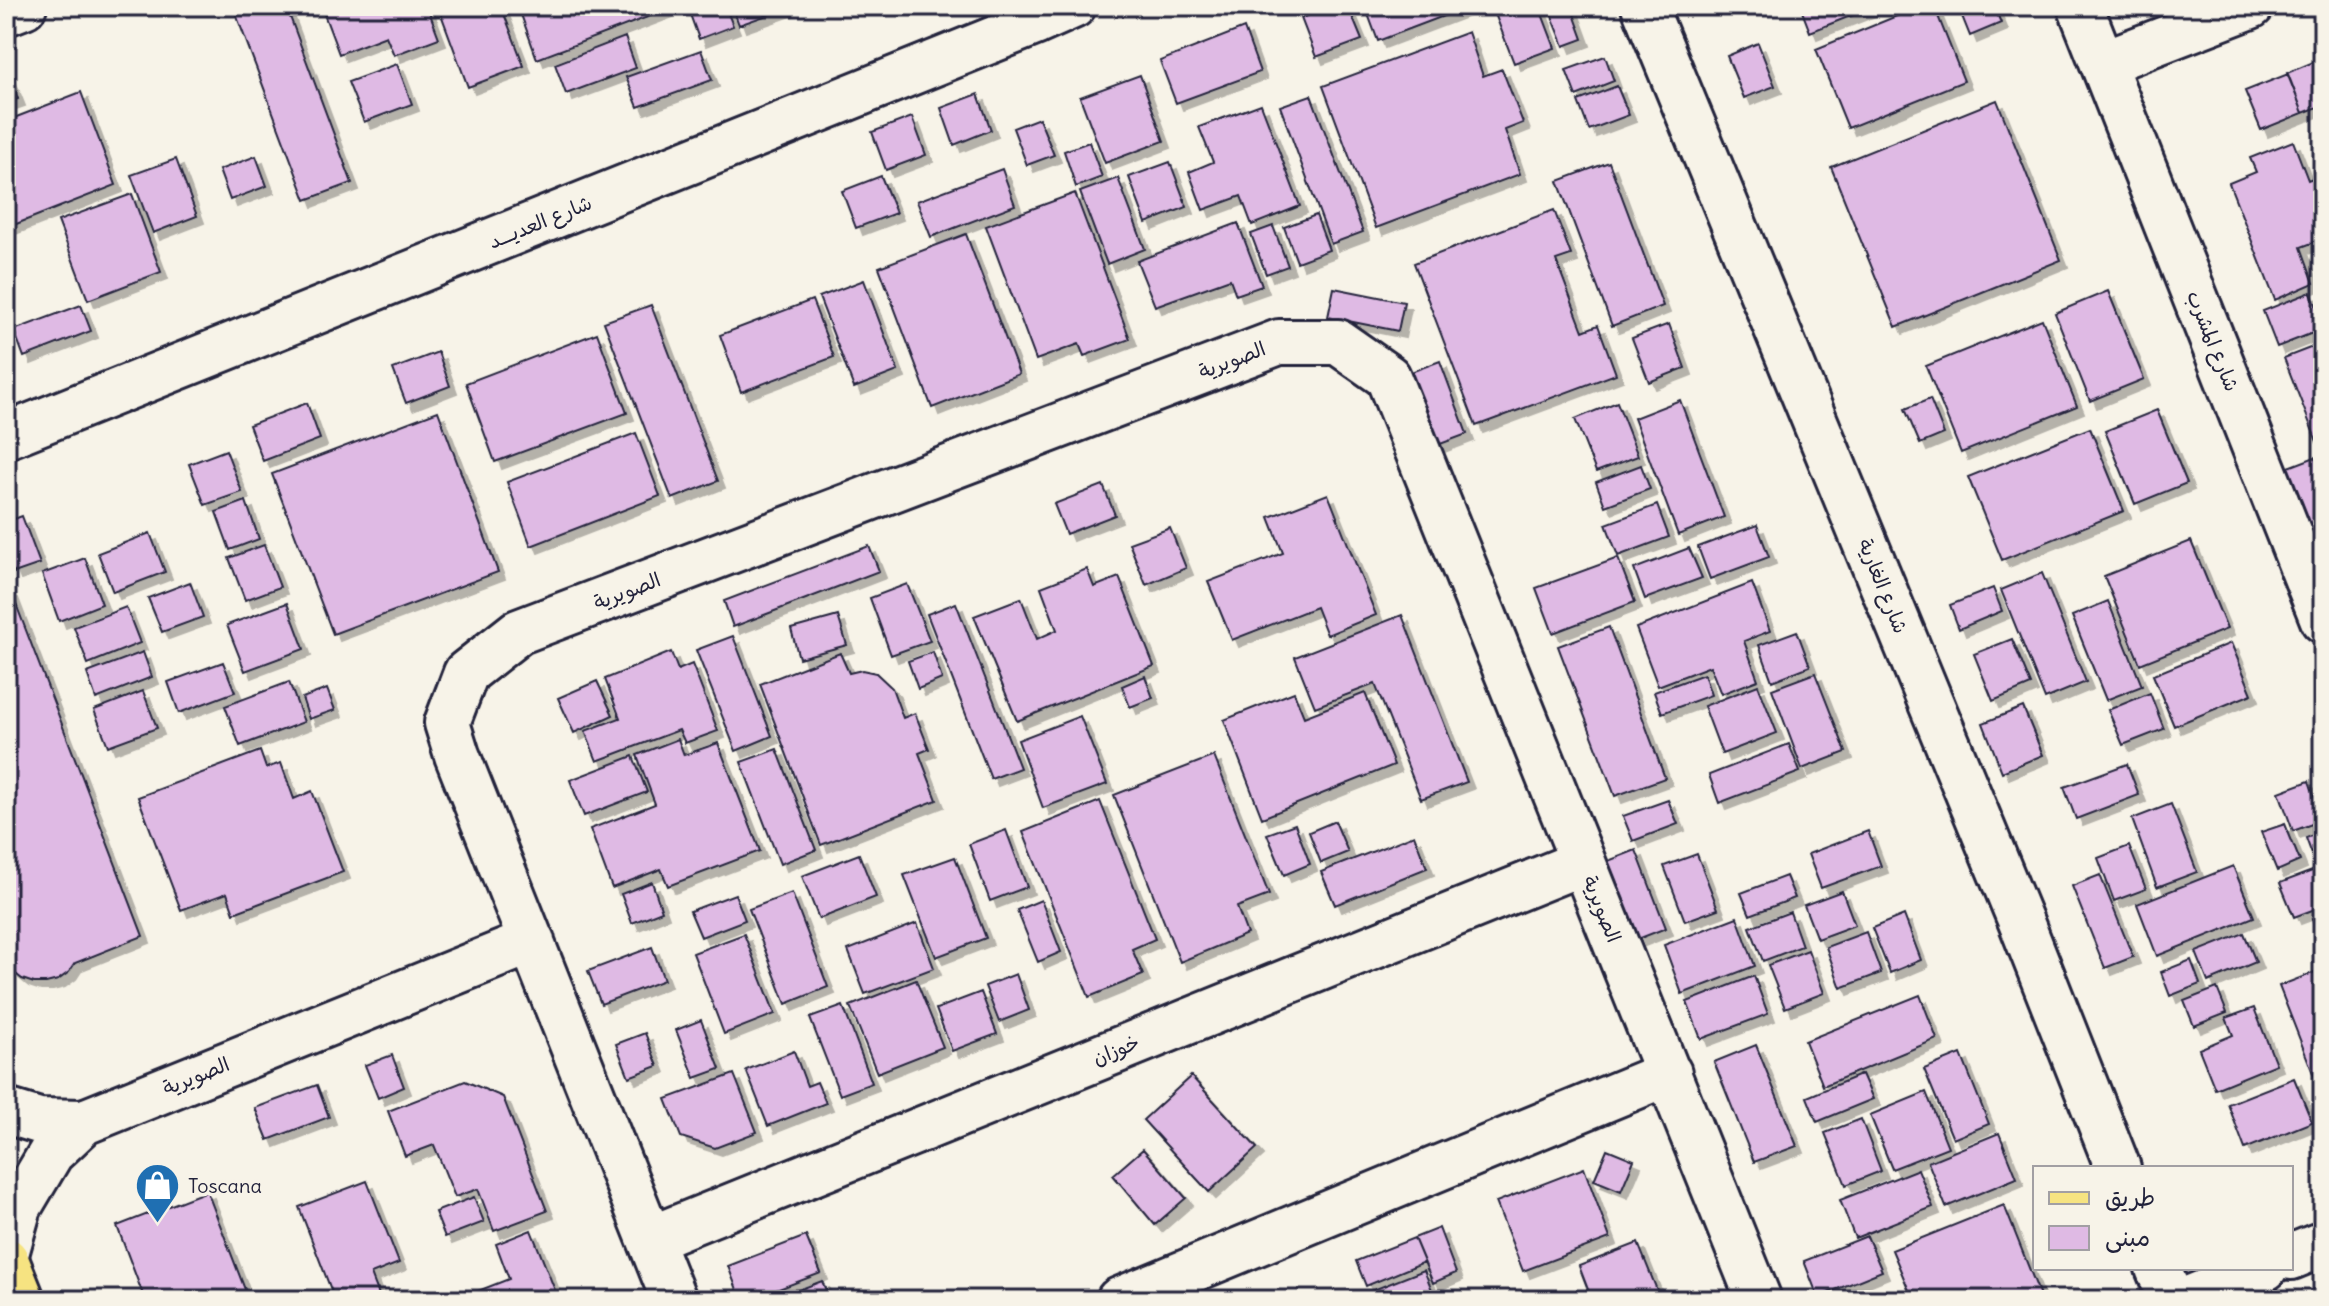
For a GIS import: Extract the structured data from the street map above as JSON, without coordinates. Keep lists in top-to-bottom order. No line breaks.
{"streets":{"street":["شارع العديـــد","شارع المشرب","الصويرية","شارع الغارية","خوزان"]},"crossings":[["الصويرية","خوزان"]],"places":{"shop":["Toscana"]},"legend":["طريق","مبنى"]}
